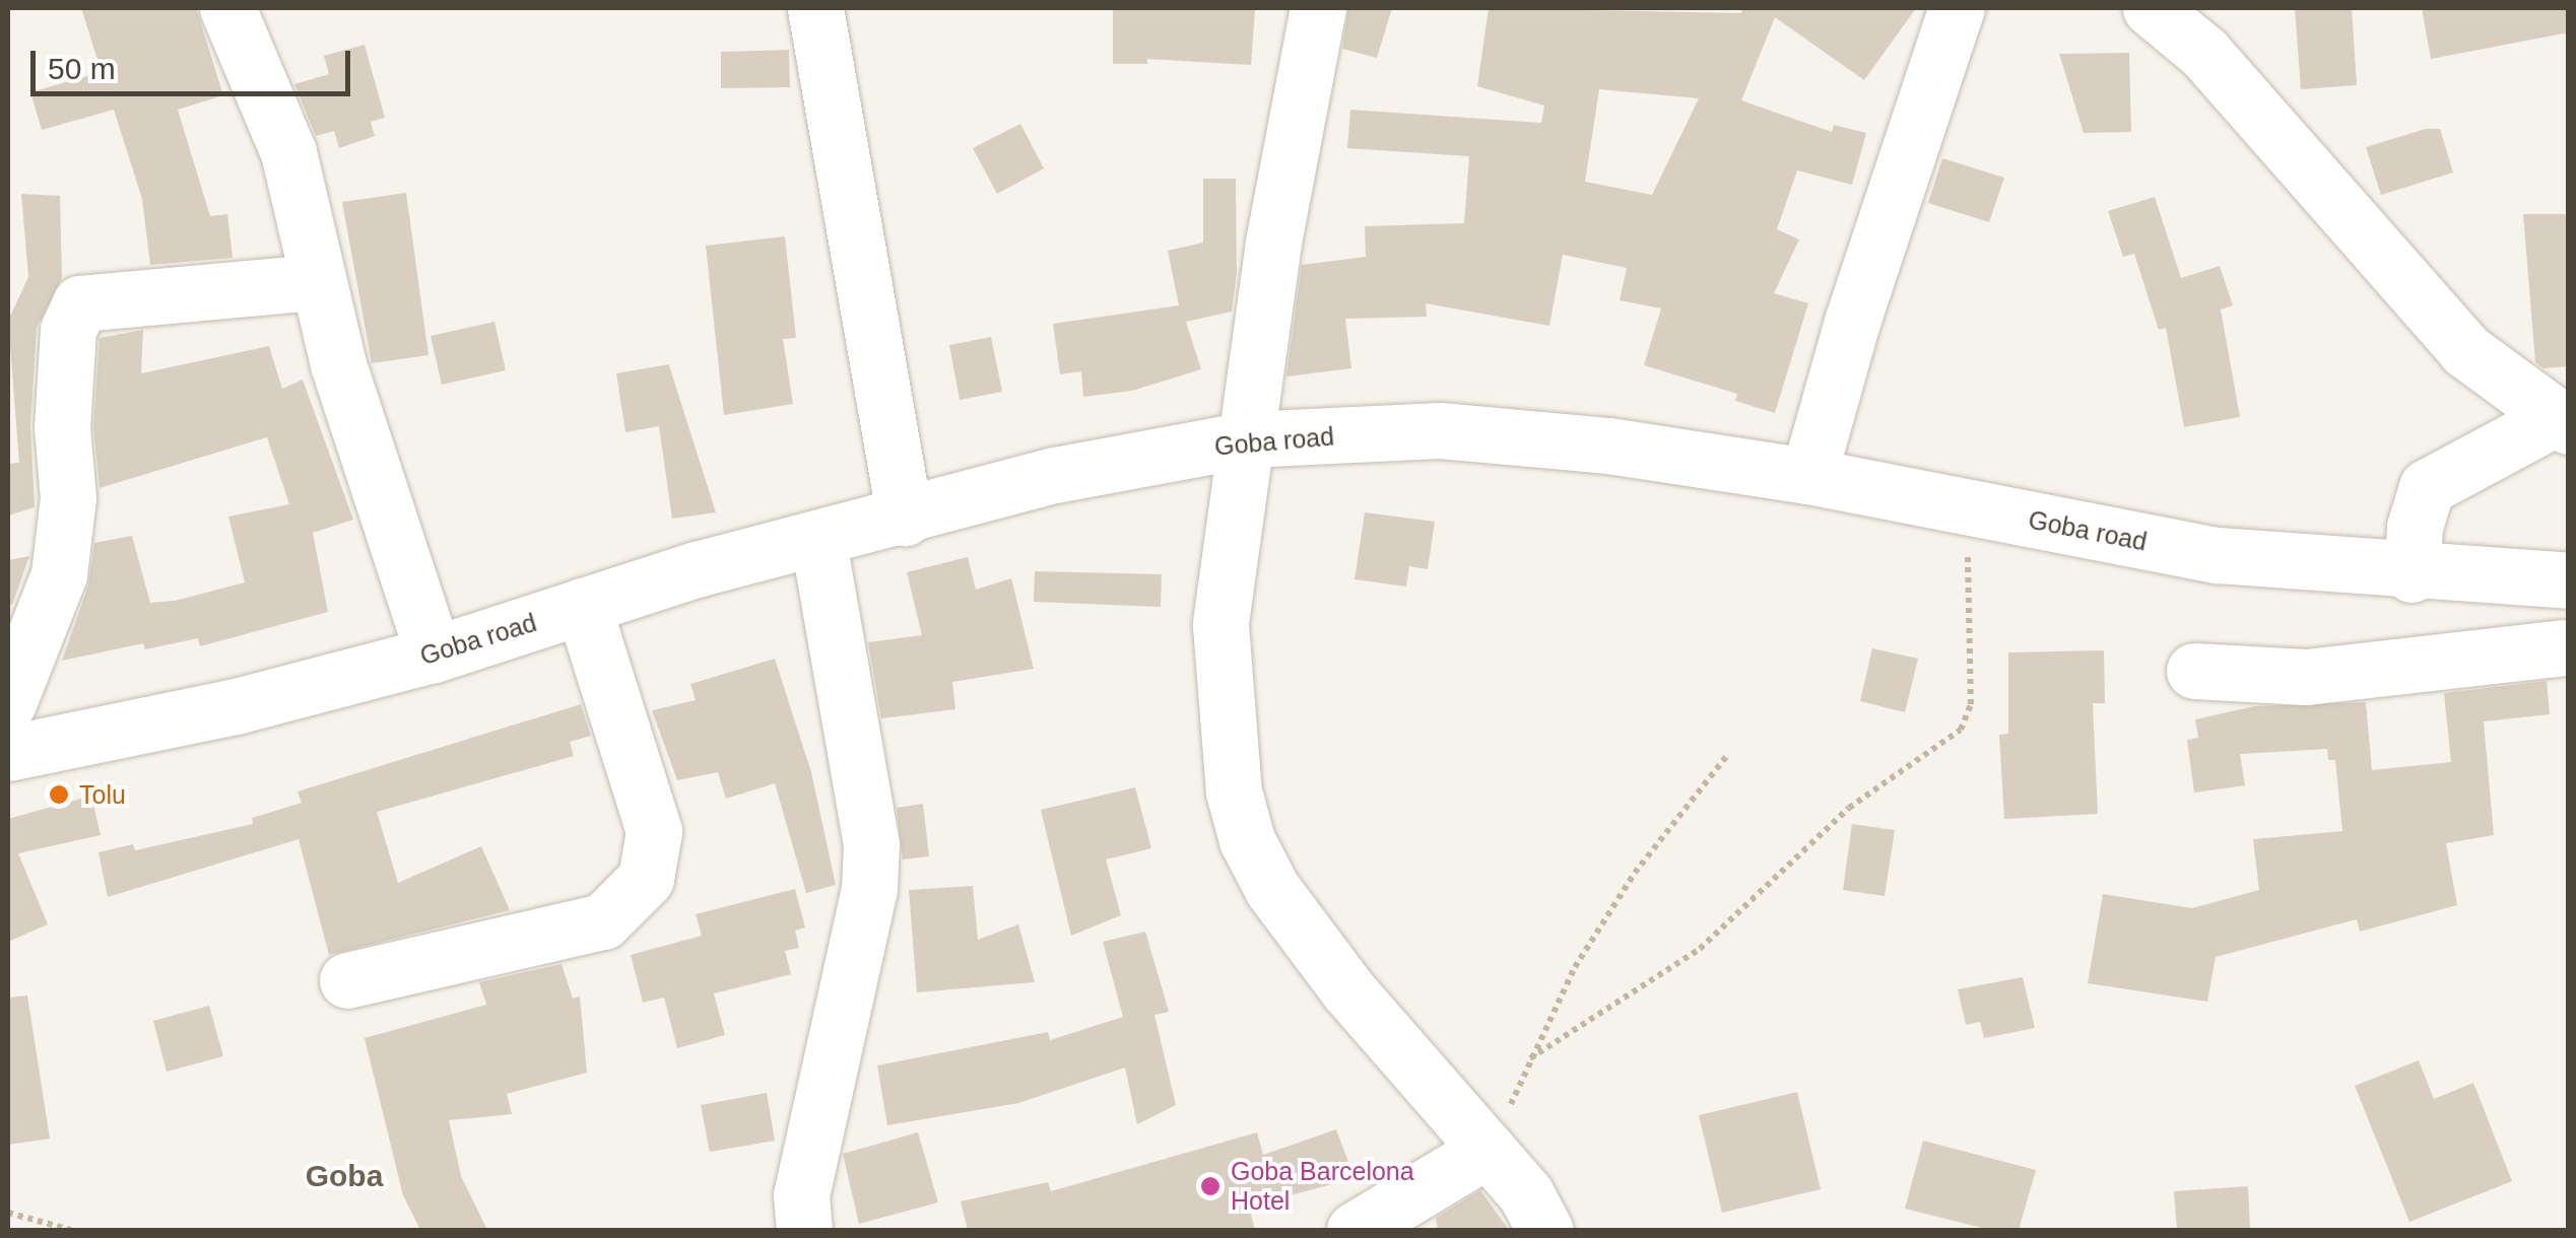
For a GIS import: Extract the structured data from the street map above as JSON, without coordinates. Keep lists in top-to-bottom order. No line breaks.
{"streets":{"street":["Goba road"]},"districts":["Goba"],"places":["Tolu","Goba Barcelona Hotel"],"scale_bar":"50 m"}
